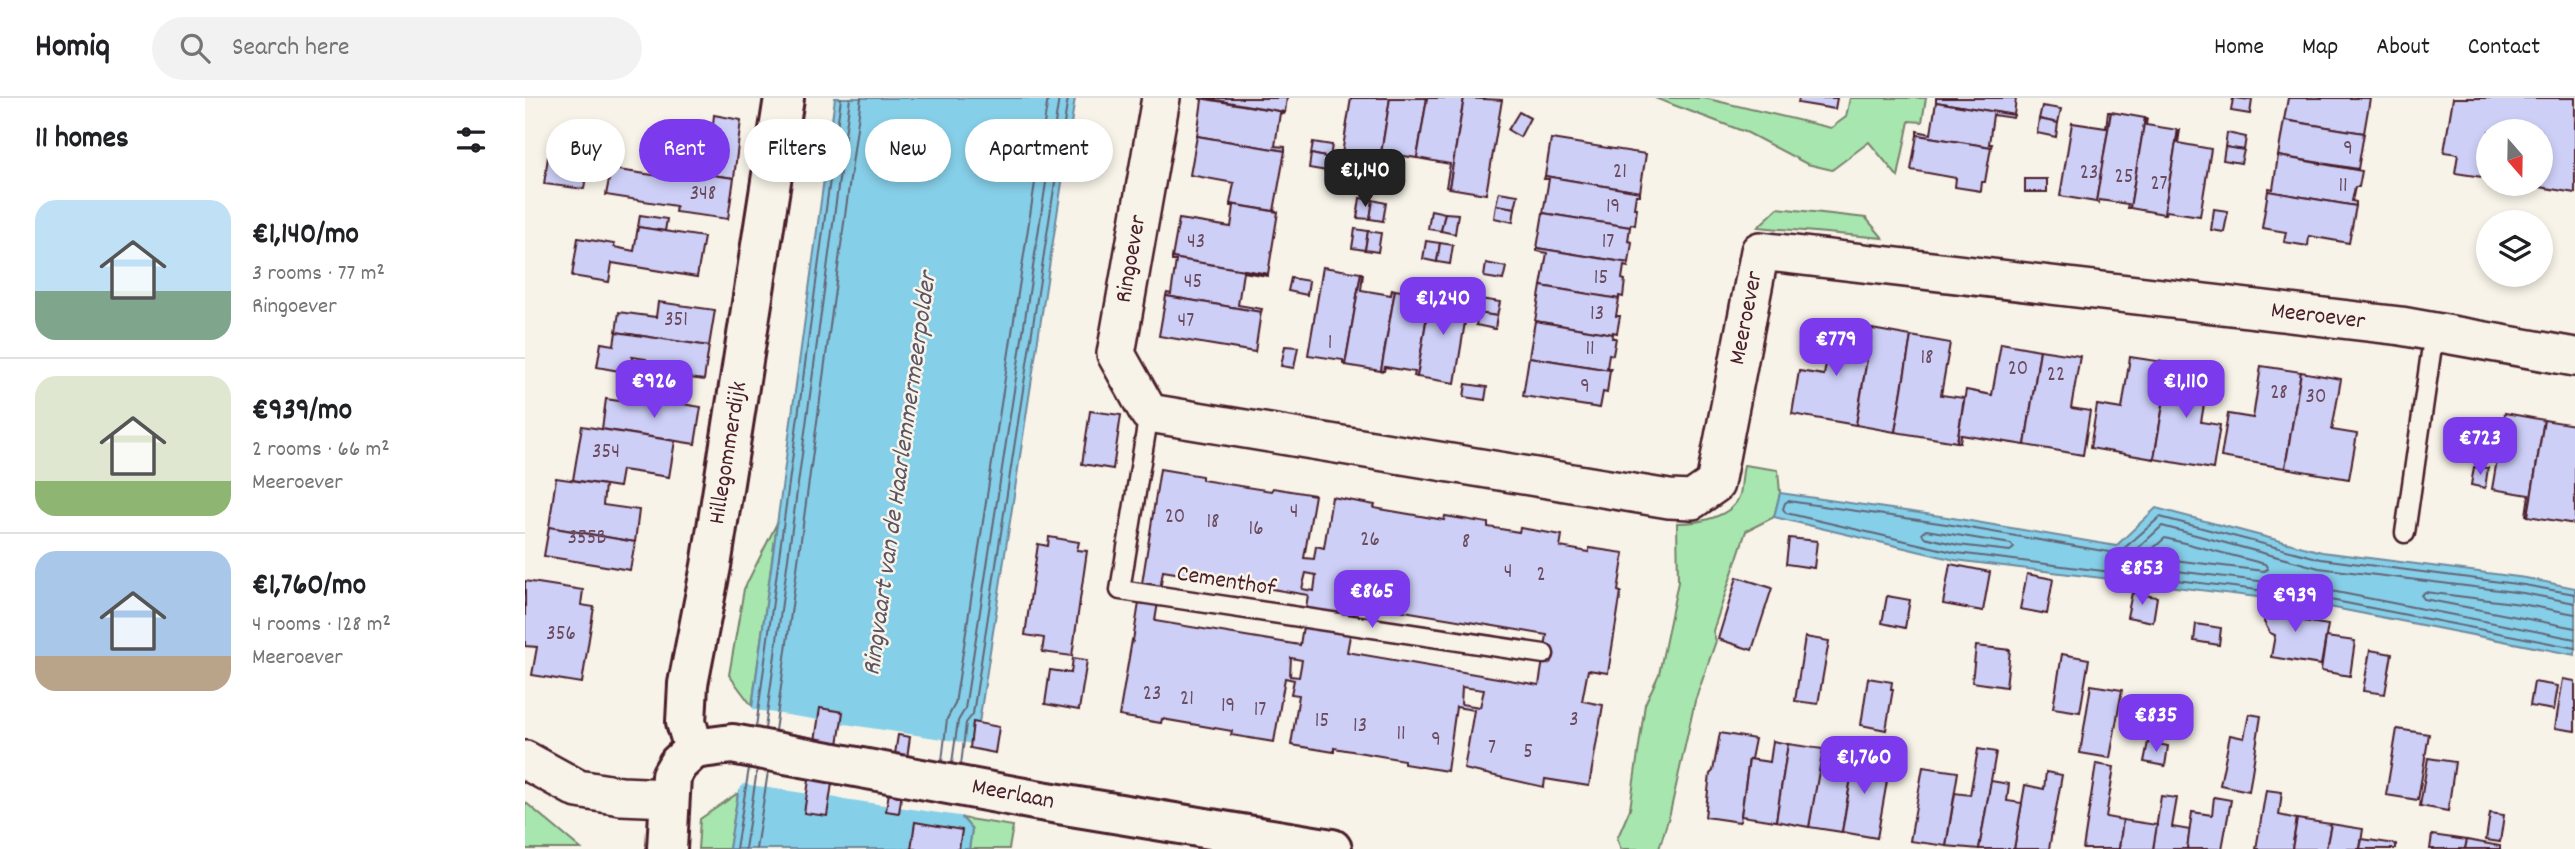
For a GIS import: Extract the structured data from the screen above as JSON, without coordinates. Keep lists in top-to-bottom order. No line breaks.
{"streets":{"street":["Ringoever","Meeroever","Hillegommerdijk","Meerlaan"],"lane":["Cementhof"]},"crossings":[["Ringoever","Meeroever"],["Ringoever","Cementhof"],["Meeroever","Cementhof"],["Hillegommerdijk","Meerlaan"]],"water":["Ringvaart van de Haarlemmermeerpolder"],"house_numbers":["9","21","23","25","27","11","348","19","43","17","15","45","13","351","47","1","11","18","20","22","9","28","30","354","4","20","18","16","355B","26","8","4","2","356","23","21","19","17","3","15","13","11","9","7","5"],"north":"bottom","page":{"header":"Homiq","search":"Search here","nav":["Home","Map","About","Contact"],"heading":"11 homes","chip":["Buy","Rent","Filters","New","Apartment"],"price":["€1,140","€1,240","€779","€926","€1,110","€723","€853","€865","€939","€835","€1,760"],"list":[{"name":"€1,140/mo","note":"3 rooms · 77 m² · Ringoever"},{"name":"€939/mo","note":"2 rooms · 66 m² · Meeroever"},{"name":"€1,760/mo","note":"4 rooms · 128 m² · Meeroever"}]}}
